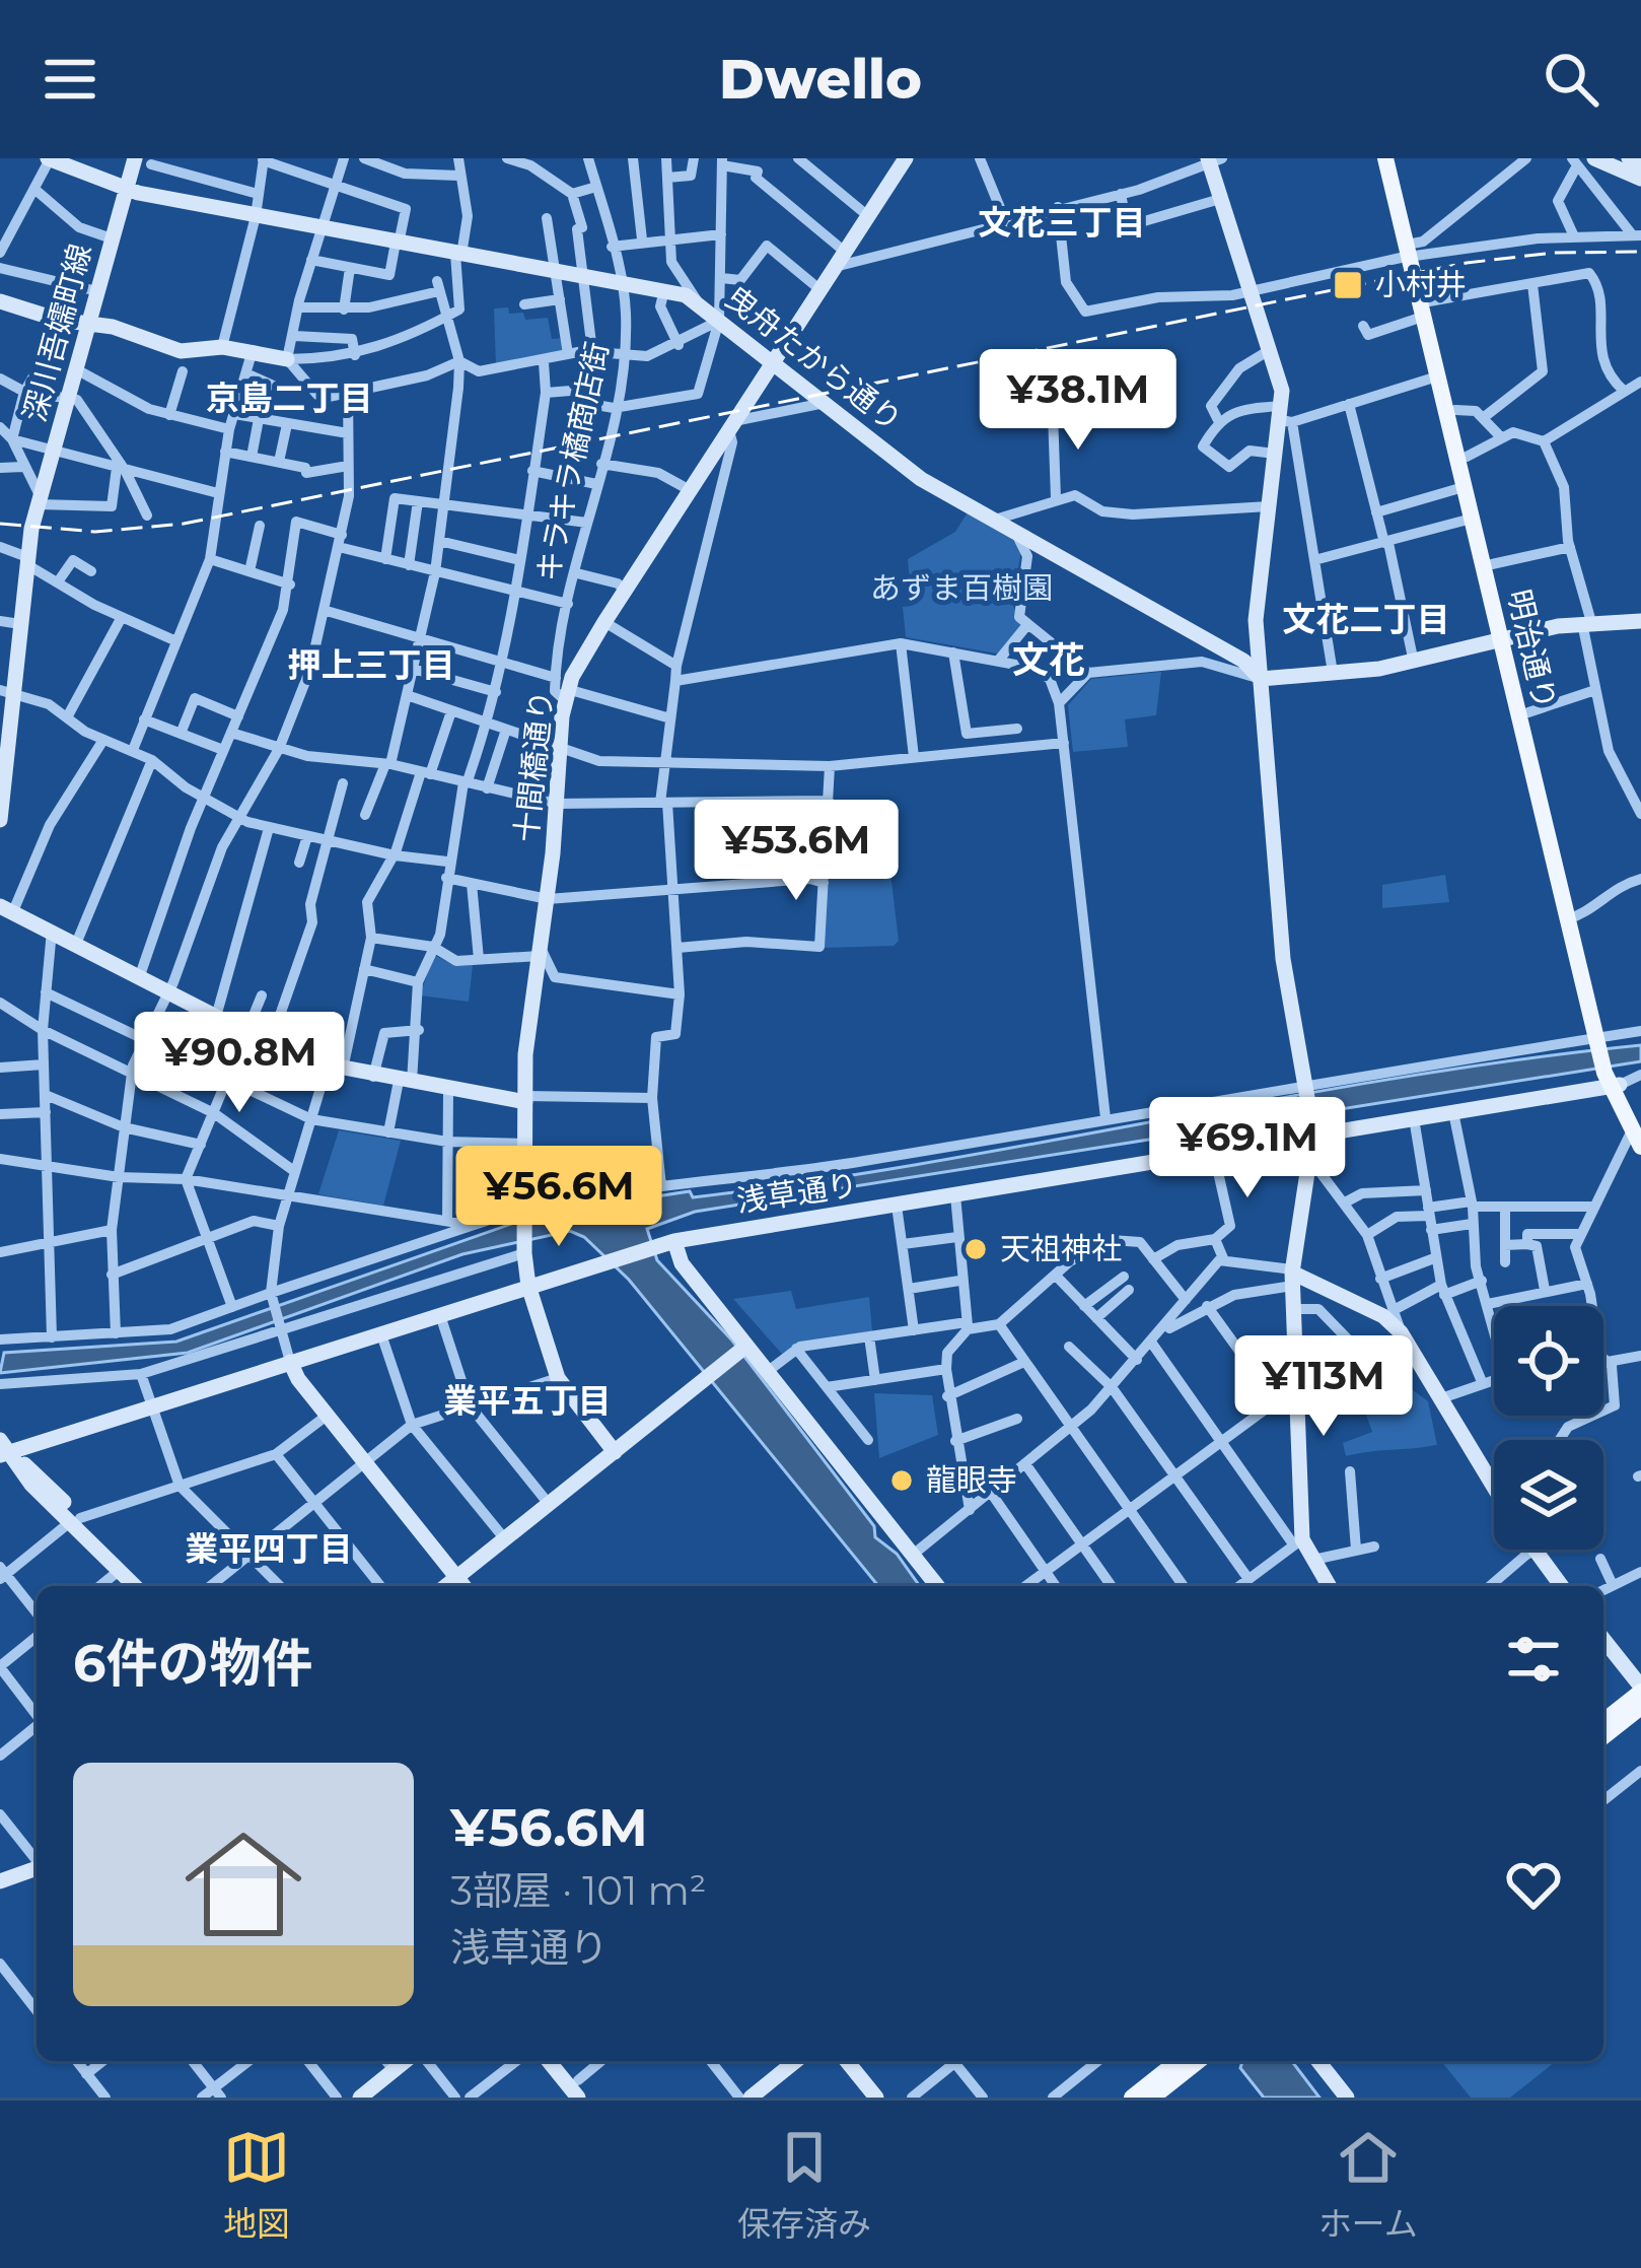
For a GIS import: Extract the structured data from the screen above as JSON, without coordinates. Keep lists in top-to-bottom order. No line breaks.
{"streets":{"main road":["明治通り"],"street":["深川吾嬬町線","曳舟たから通り","キラキラ橘商店街","十間橋通り","浅草通り"]},"crossings":[["深川吾嬬町線","曳舟たから通り"],["曳舟たから通り","キラキラ橘商店街"],["曳舟たから通り","十間橋通り"],["キラキラ橘商店街","十間橋通り"],["明治通り","浅草通り"],["十間橋通り","浅草通り"]],"districts":["文花三丁目","京島二丁目","文花二丁目","文花","押上三丁目","業平五丁目","業平四丁目"],"parks":["あずま百樹園"],"places":{"transit":["小村井"],"other":["天祖神社","龍眼寺"]},"page":{"header":"Dwello","price":["¥38.1M","¥53.6M","¥90.8M","¥69.1M","¥56.6M","¥113M"],"heading":"6件の物件","list":[{"name":"¥56.6M","note":"3部屋 · 101 m² · 浅草通り"}],"tabs":["地図","保存済み","ホーム"]}}
